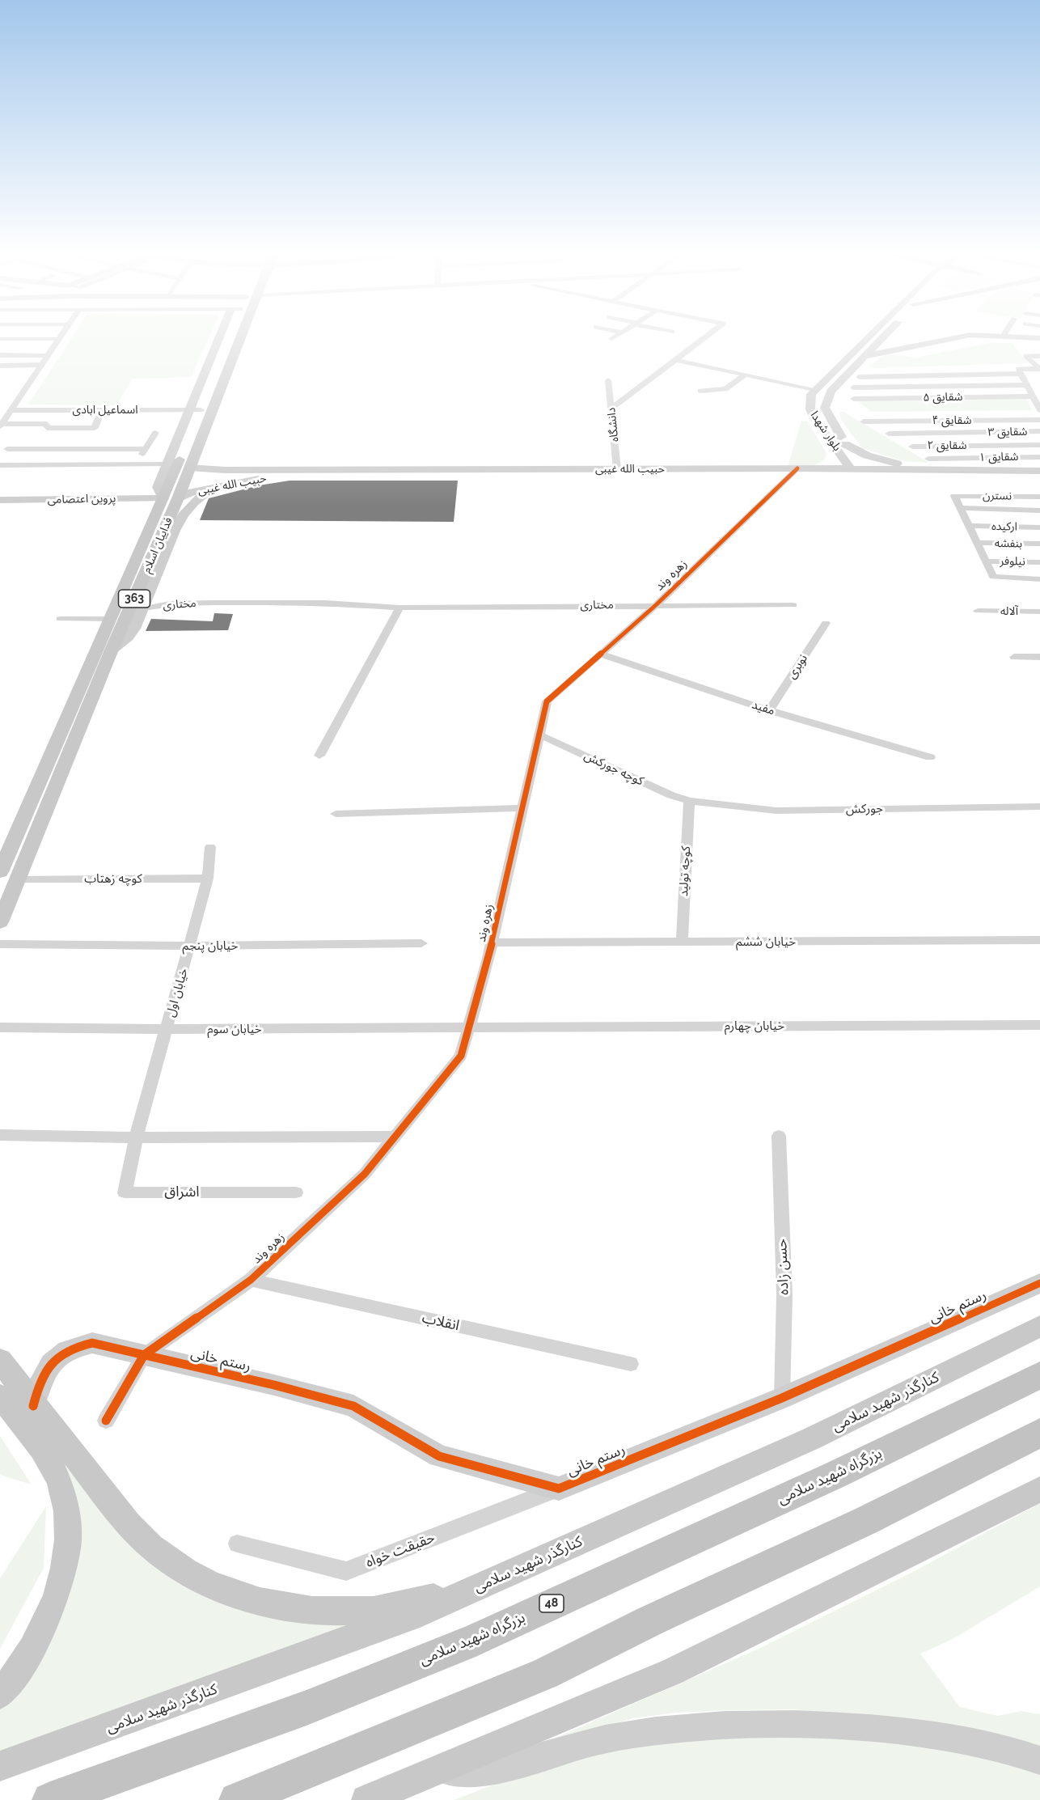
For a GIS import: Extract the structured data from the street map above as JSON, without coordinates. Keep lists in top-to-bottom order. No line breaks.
{"streets":{"highway":["بزرگراه شهید سلامی","48"],"main road":["فداییان اسلام","363","کنارگذر شهید سلامی"],"street":["شقایق ۵","اسماعیل ابادی","شقایق ۴","دانشگاه","بلوار شهدا","شقایق ۳","شقایق ۲","شقایق ۱","حبیب الله غیبی","نسترن","پروین اعتصامی","ارکیده","بنفشه","نیلوفر","زهره وند","مختاری","آلاله","نوبری","مفید","کوچه جورکش","جورکش","کوچه تولید","کوچه زهتاب","خیابان ششم","خیابان پنجم","خیابان اول","خیابان چهارم","خیابان سوم","اشراق","حسن زاده","رستم خانی","انقلاب","حقیقت خواه"]},"crossings":[["اسماعیل ابادی","فداییان اسلام"],["دانشگاه","حبیب الله غیبی"],["بلوار شهدا","حبیب الله غیبی"],["حبیب الله غیبی","پروین اعتصامی"],["حبیب الله غیبی","فداییان اسلام"],["حبیب الله غیبی","زهره وند"],["پروین اعتصامی","فداییان اسلام"],["فداییان اسلام","کوچه زهتاب"],["زهره وند","مختاری"],["زهره وند","مفید"],["زهره وند","کوچه جورکش"],["زهره وند","خیابان ششم"],["زهره وند","خیابان چهارم"],["زهره وند","خیابان سوم"],["زهره وند","رستم خانی"],["زهره وند","انقلاب"],["نوبری","مفید"],["کوچه جورکش","جورکش"],["کوچه جورکش","کوچه تولید"],["جورکش","کوچه تولید"],["کوچه تولید","خیابان ششم"],["کوچه زهتاب","خیابان اول"],["خیابان پنجم","خیابان اول"],["خیابان اول","خیابان سوم"],["خیابان اول","اشراق"],["خیابان چهارم","خیابان سوم"],["حسن زاده","رستم خانی"],["رستم خانی","حقیقت خواه"]]}
